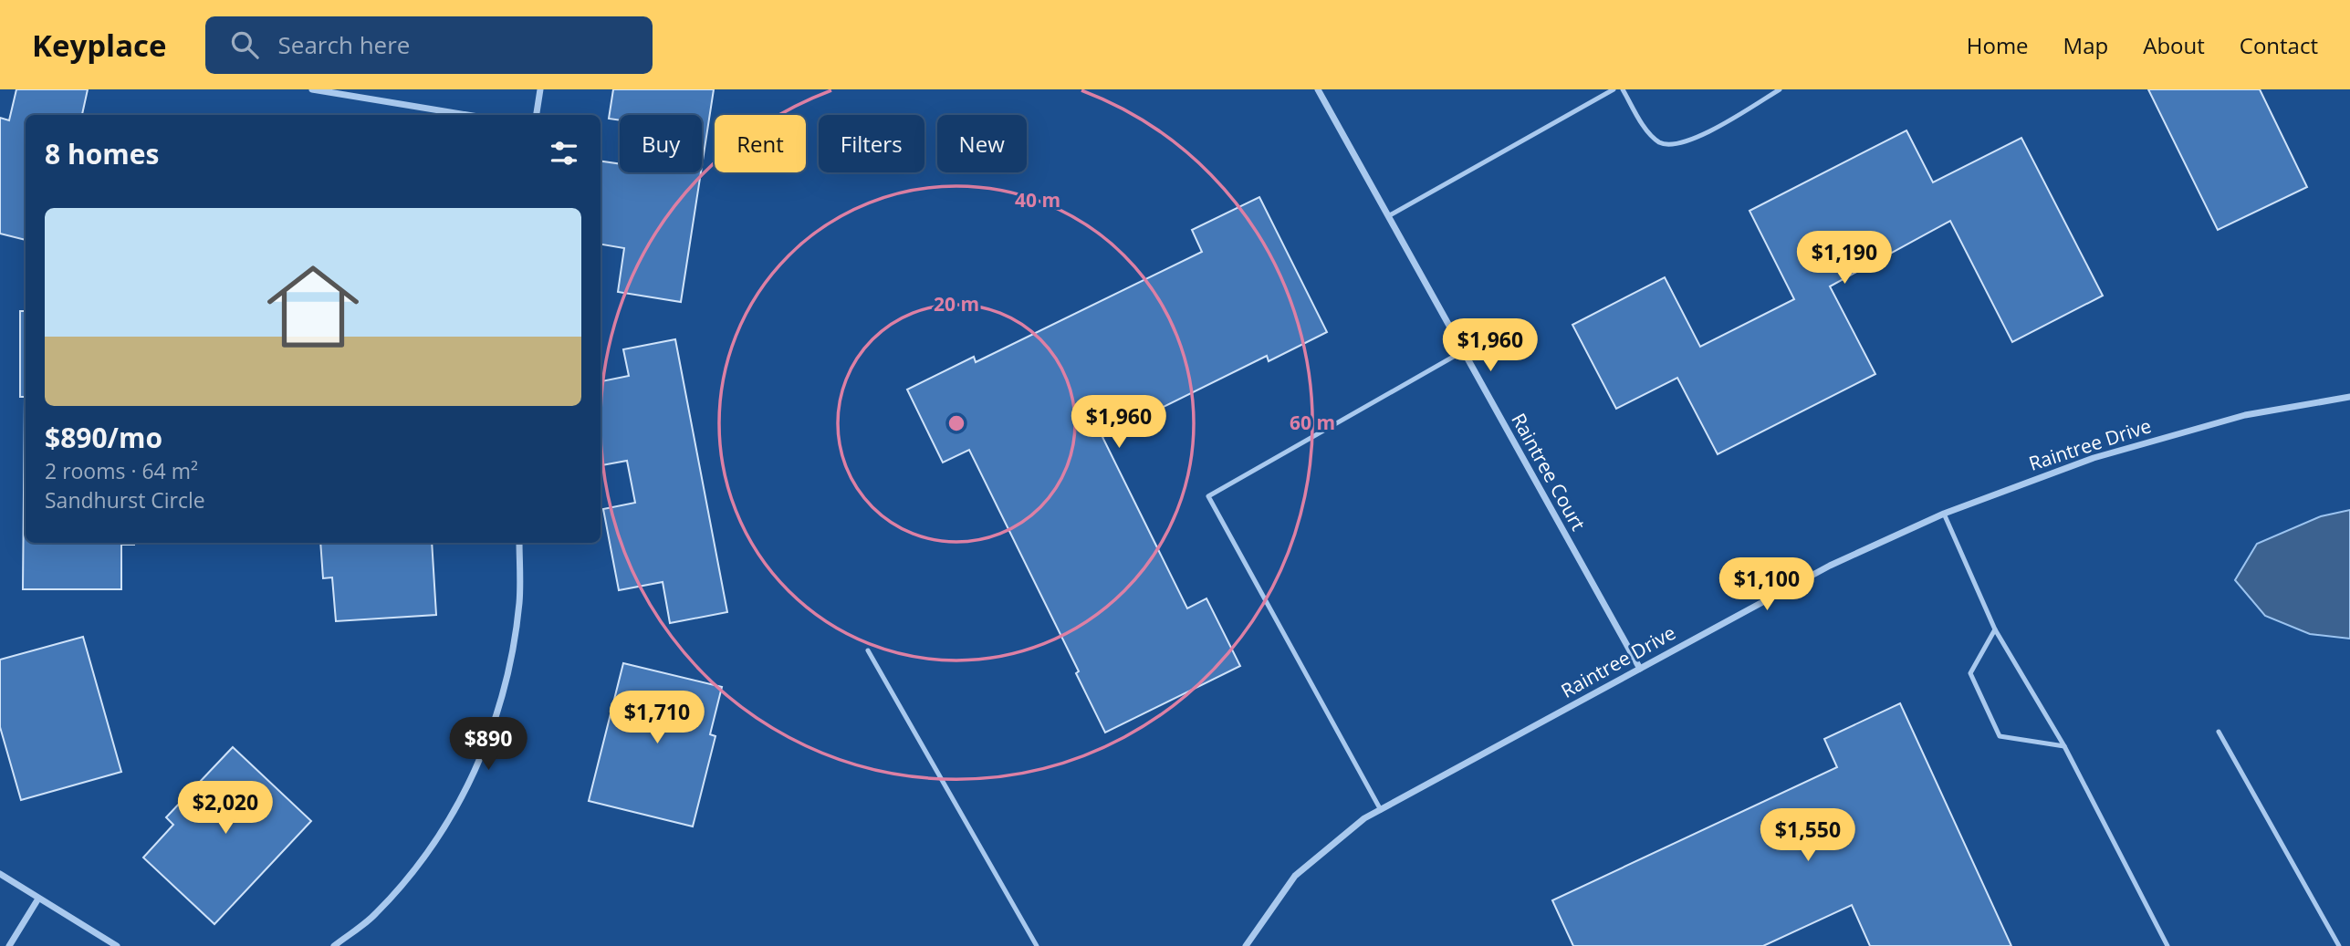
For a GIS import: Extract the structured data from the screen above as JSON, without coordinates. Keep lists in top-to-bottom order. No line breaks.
{"streets":{"street":["Raintree Drive","Raintree Court"]},"crossings":[["Raintree Drive","Raintree Court"]],"page":{"header":"Keyplace","search":"Search here","nav":["Home","Map","About","Contact"],"chip":["Buy","Rent","Filters","New"],"heading":"8 homes","list":[{"name":"$890/mo","note":"2 rooms · 64 m² · Sandhurst Circle"}],"price":["$1,190","$1,960","$1,960","$1,100","$1,710","$890","$2,020","$1,550"]},"rings":["40 m","20 m","60 m"]}
